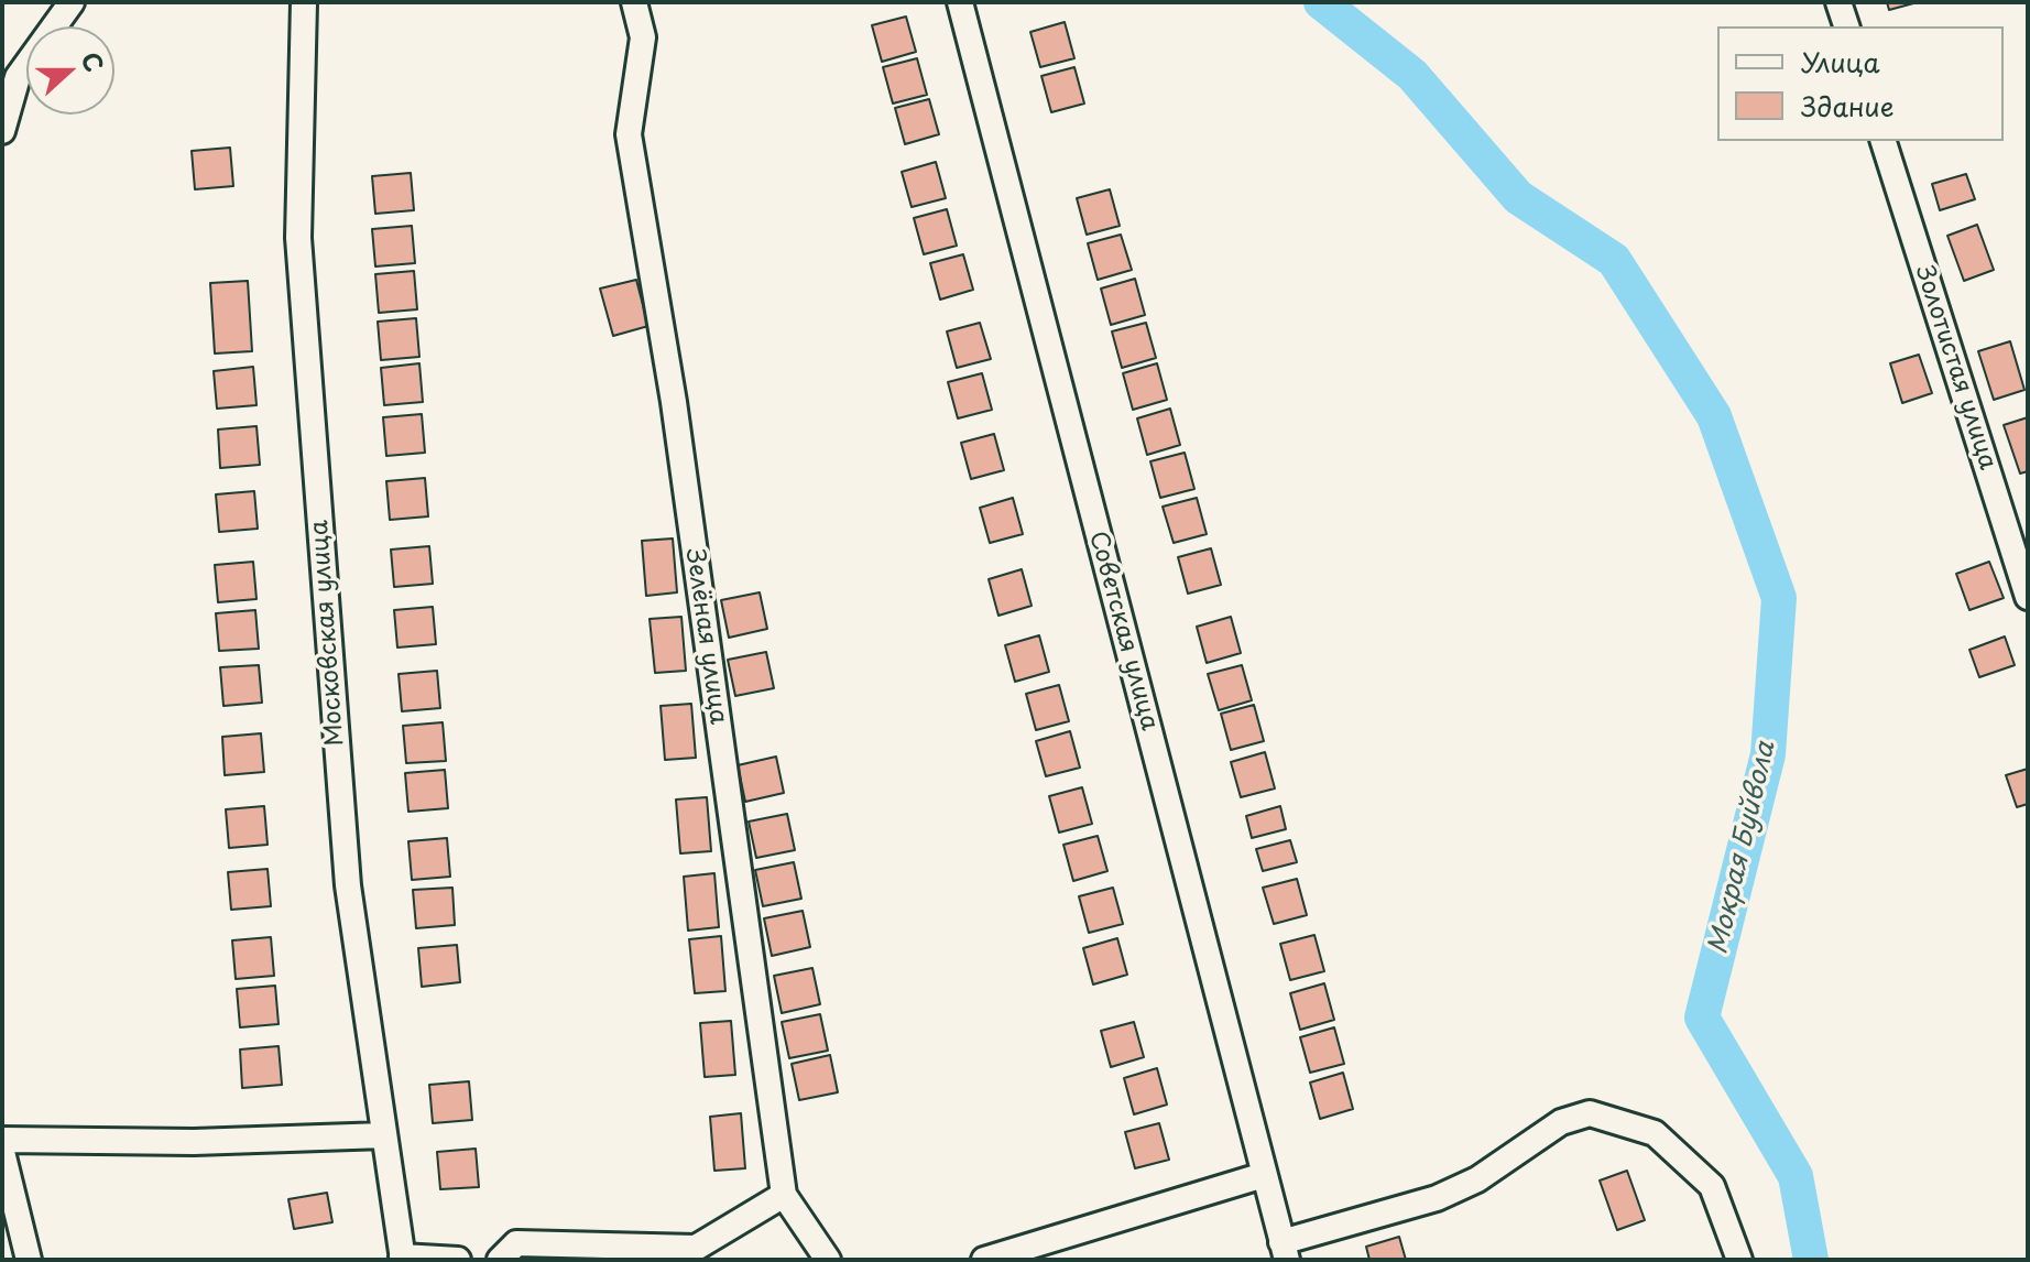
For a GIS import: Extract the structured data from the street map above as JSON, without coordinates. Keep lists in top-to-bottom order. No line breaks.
{"streets":{"street":["Золотистая улица","Советская улица","Московская улица","Зелёная улица"]},"water":["Мокрая Буйвола"],"legend":["Улица","Здание"],"north":"right"}
